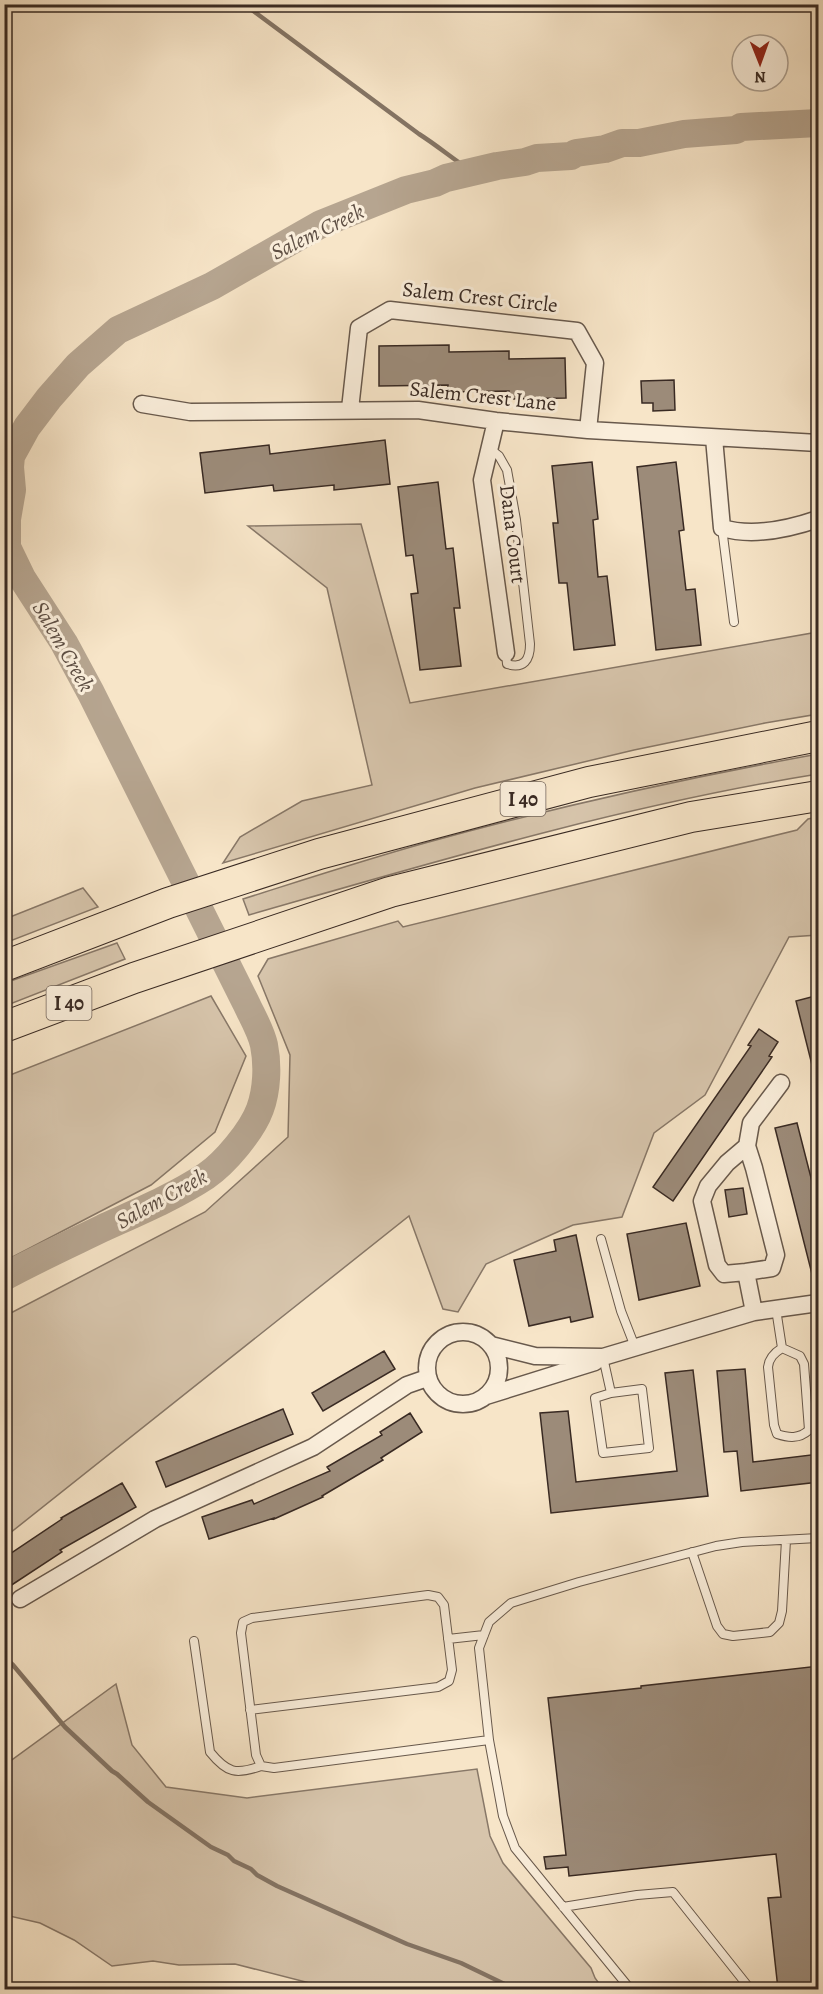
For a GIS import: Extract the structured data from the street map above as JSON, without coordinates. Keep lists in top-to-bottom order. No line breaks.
{"streets":{"highway":["I 40"],"street":["Salem Crest Circle","Salem Crest Lane","Dana Court"]},"crossings":[["Salem Crest Circle","Salem Crest Lane"],["Salem Crest Lane","Dana Court"]],"water":["Salem Creek"],"north":"bottom"}
